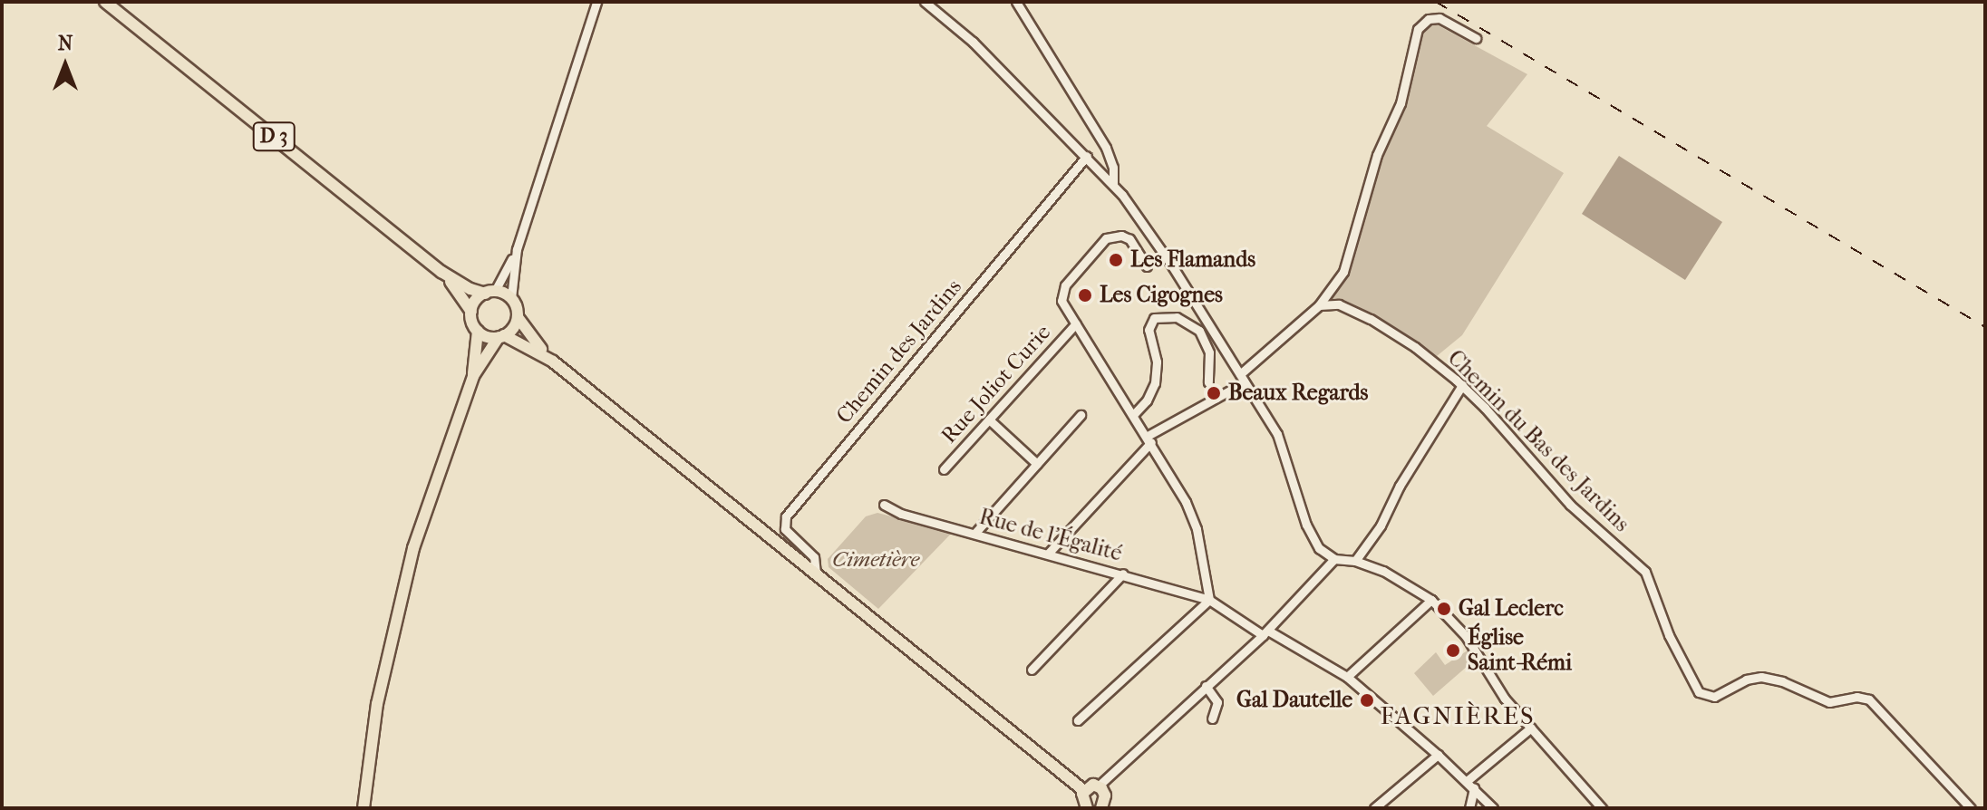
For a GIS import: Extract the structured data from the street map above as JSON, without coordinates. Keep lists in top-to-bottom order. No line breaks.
{"streets":{"main road":["D 3"],"street":["Chemin des Jardins","Rue Joliot Curie","Chemin du Bas des Jardins","Rue de l'Égalité"]},"districts":["FAGNIÈRES"],"parks":["Cimetière"],"places":["Les Flamands","Les Cigognes","Beaux Regards","Gal Leclerc","Église Saint-Rémi","Gal Dautelle"],"north":"top"}
